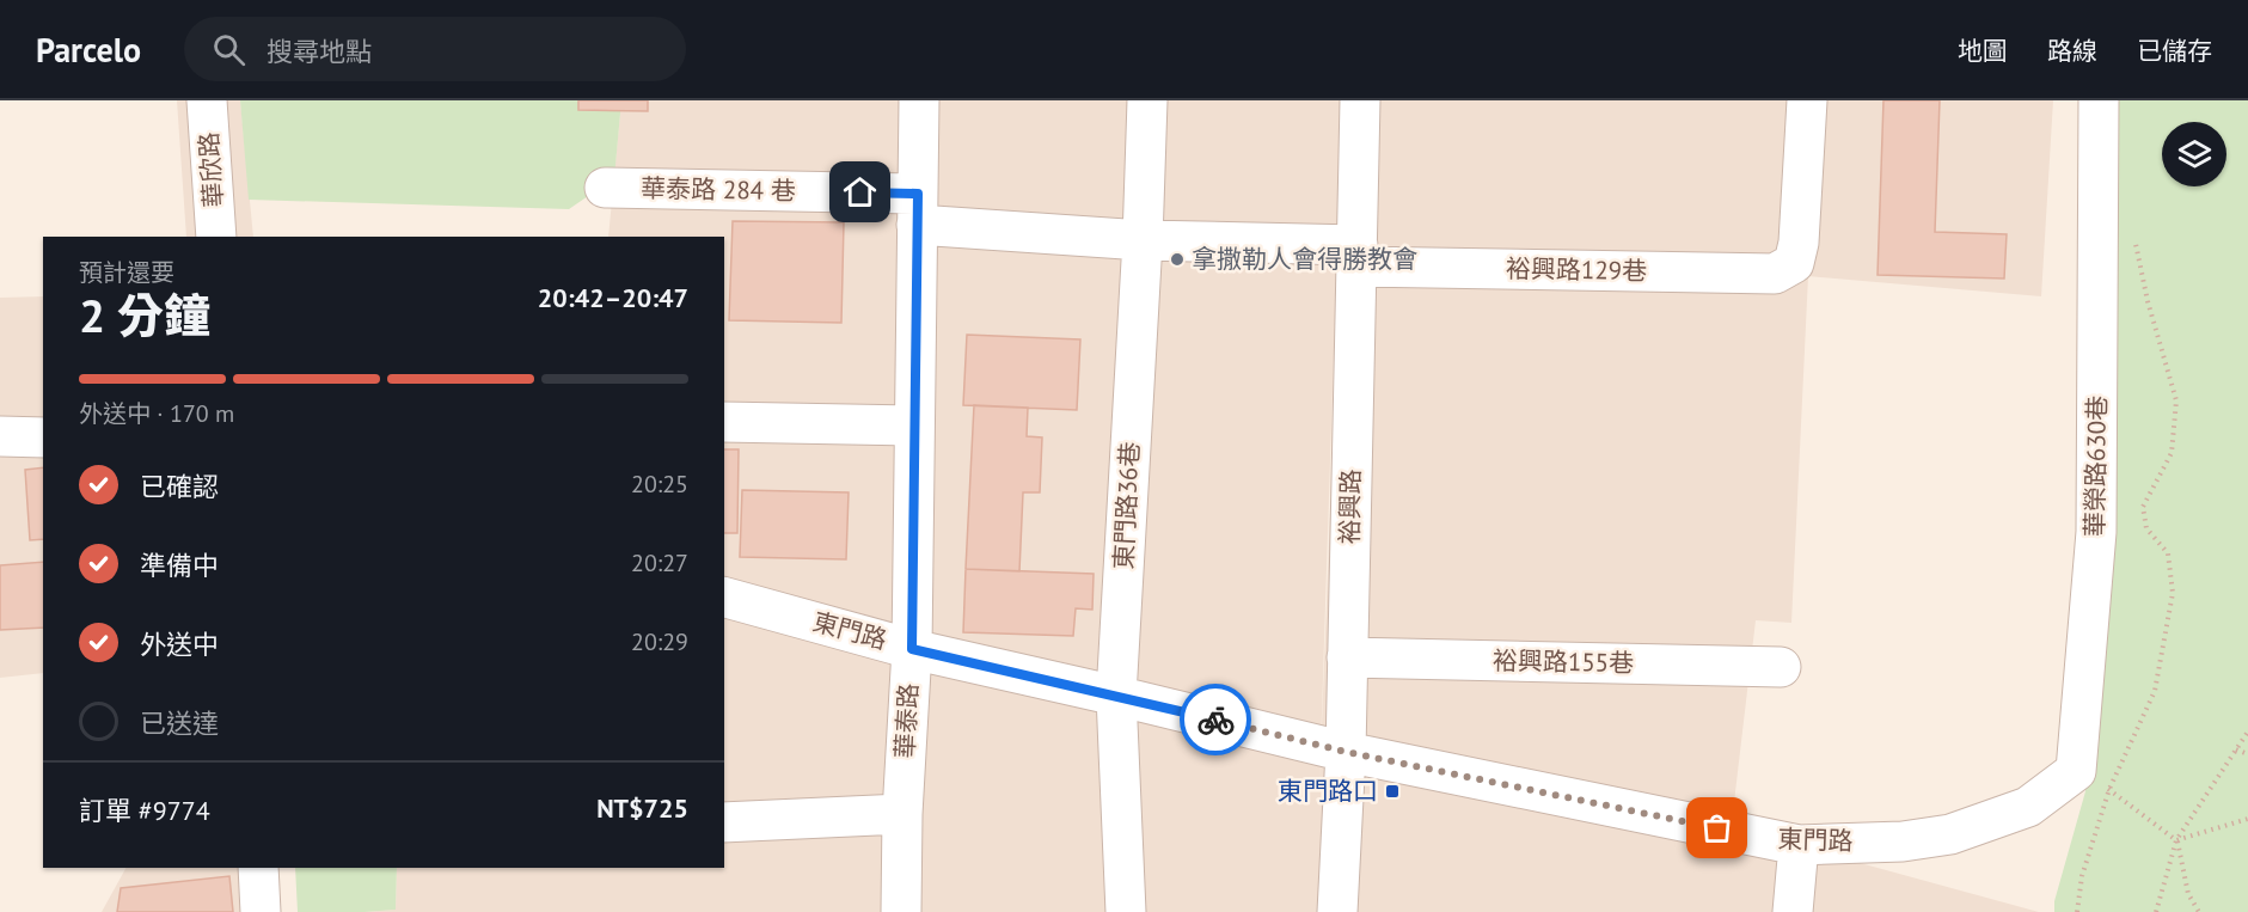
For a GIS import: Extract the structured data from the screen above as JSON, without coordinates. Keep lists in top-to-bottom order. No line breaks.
{"streets":{"street":["華欣路","華泰路 284 巷","裕興路129巷","華榮路630巷","東門路36巷","裕興路","東門路","裕興路155巷","華泰路"]},"crossings":[["華泰路 284 巷","裕興路129巷"],["華泰路 284 巷","東門路36巷"],["華泰路 284 巷","華泰路"],["裕興路129巷","東門路36巷"],["裕興路129巷","裕興路"],["華榮路630巷","東門路"],["東門路36巷","東門路"],["裕興路","東門路"],["裕興路","裕興路155巷"],["東門路","華泰路"]],"places":{"other":["拿撒勒人會得勝教會"],"transit":["東門路口"]},"page":{"header":"Parcelo","search":"搜尋地點","nav":["地圖","路線","已儲存"],"heading":["2 分鐘","預計還要","20:42–20:47"],"panel":["訂單 #9774","NT$725"],"bar":"外送中 · 170 m","list":[["已確認","20:25"],["準備中","20:27"],["外送中","20:29"],"已送達"]}}
